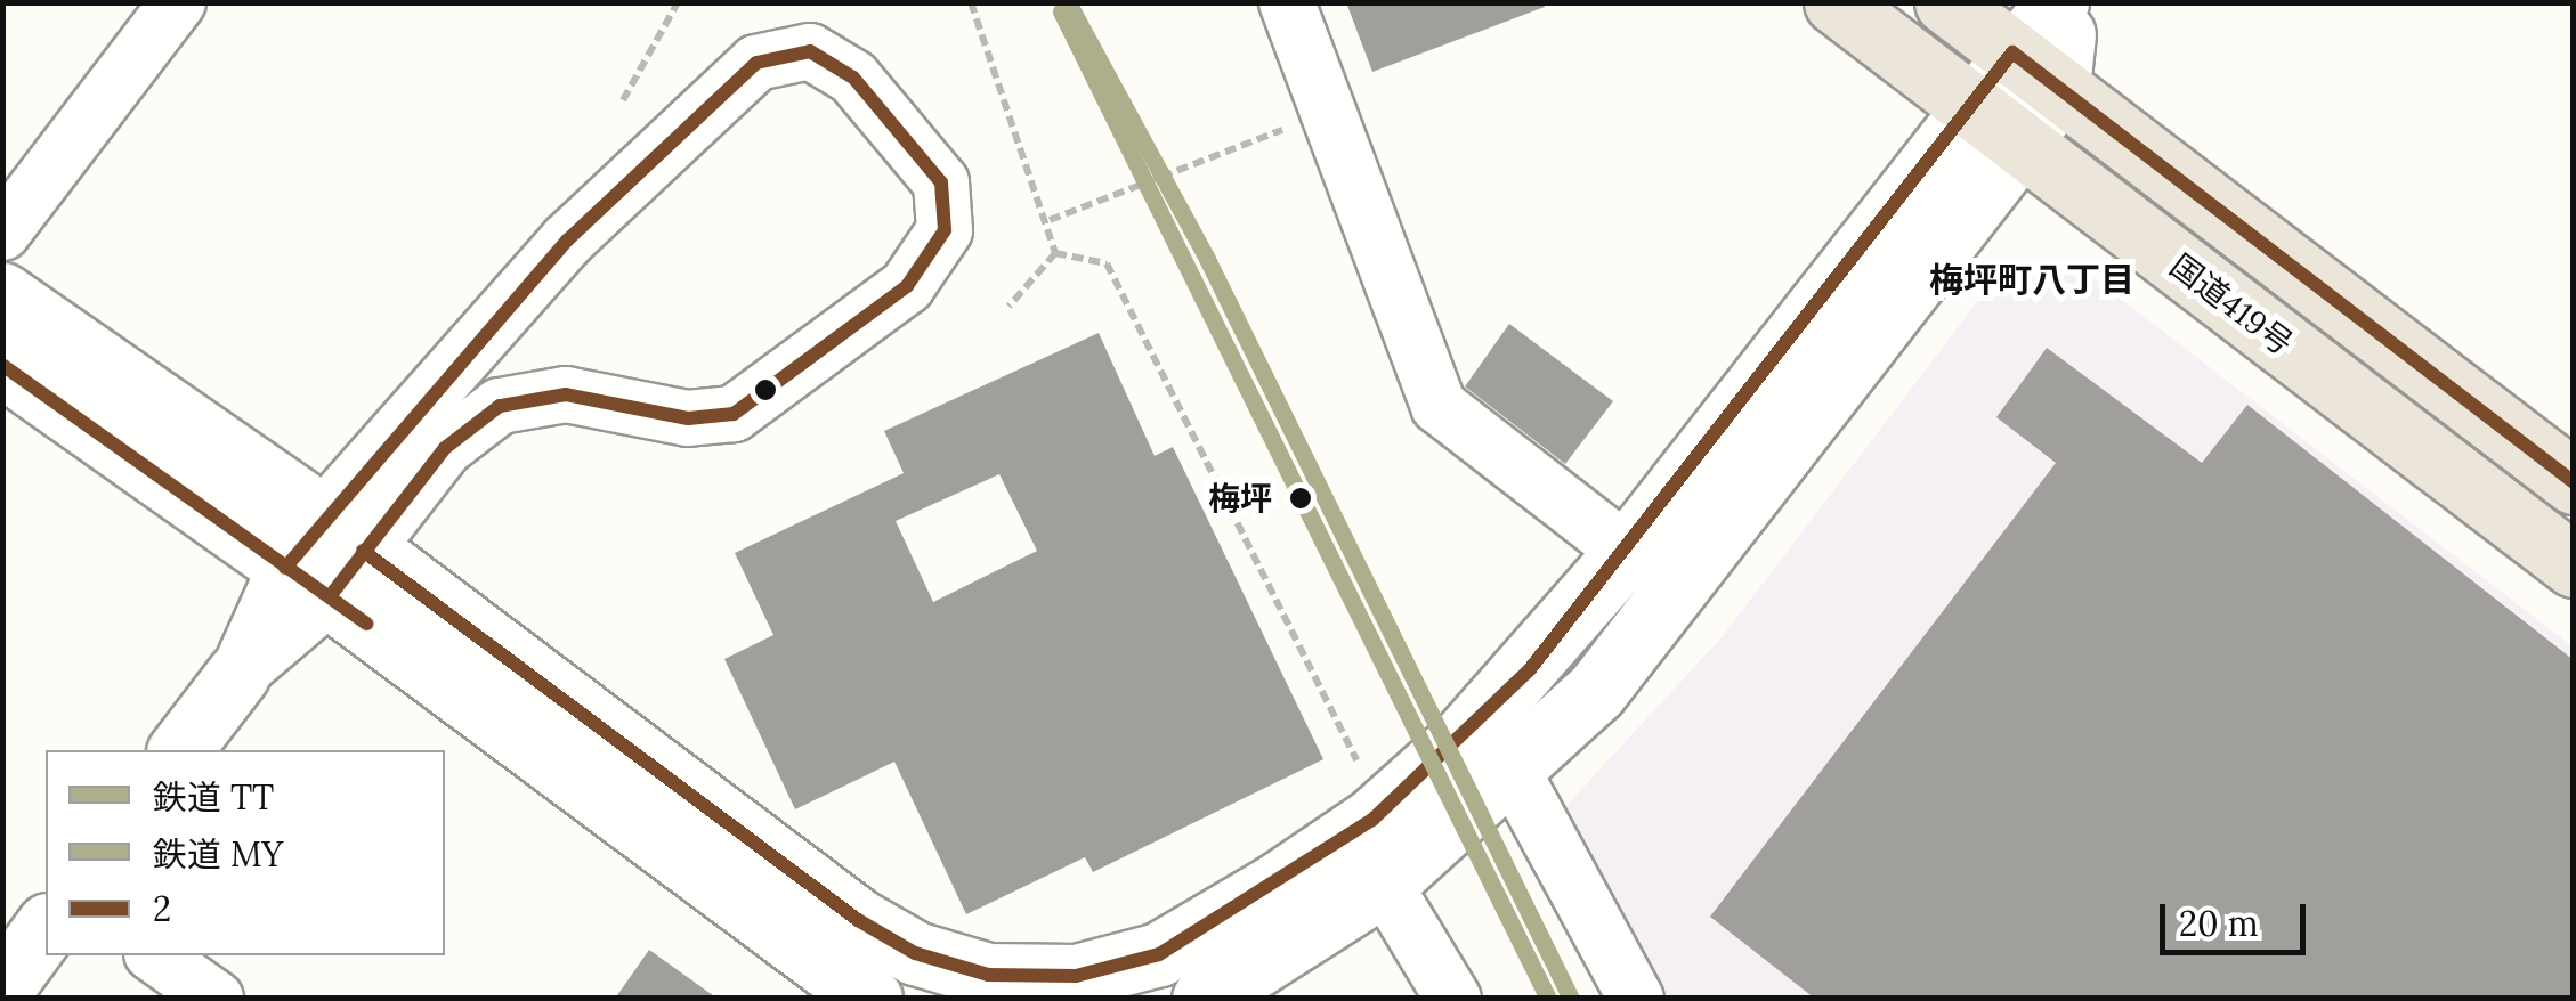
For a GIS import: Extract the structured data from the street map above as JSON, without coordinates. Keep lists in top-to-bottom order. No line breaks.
{"streets":{"highway":["国道419号"]},"districts":["梅坪町八丁目"],"places":["梅坪"],"lines":["rail line TT","rail line MY","transit line 2"],"legend":["鉄道 TT","鉄道 MY","2"],"scale_bar":"20 m"}
